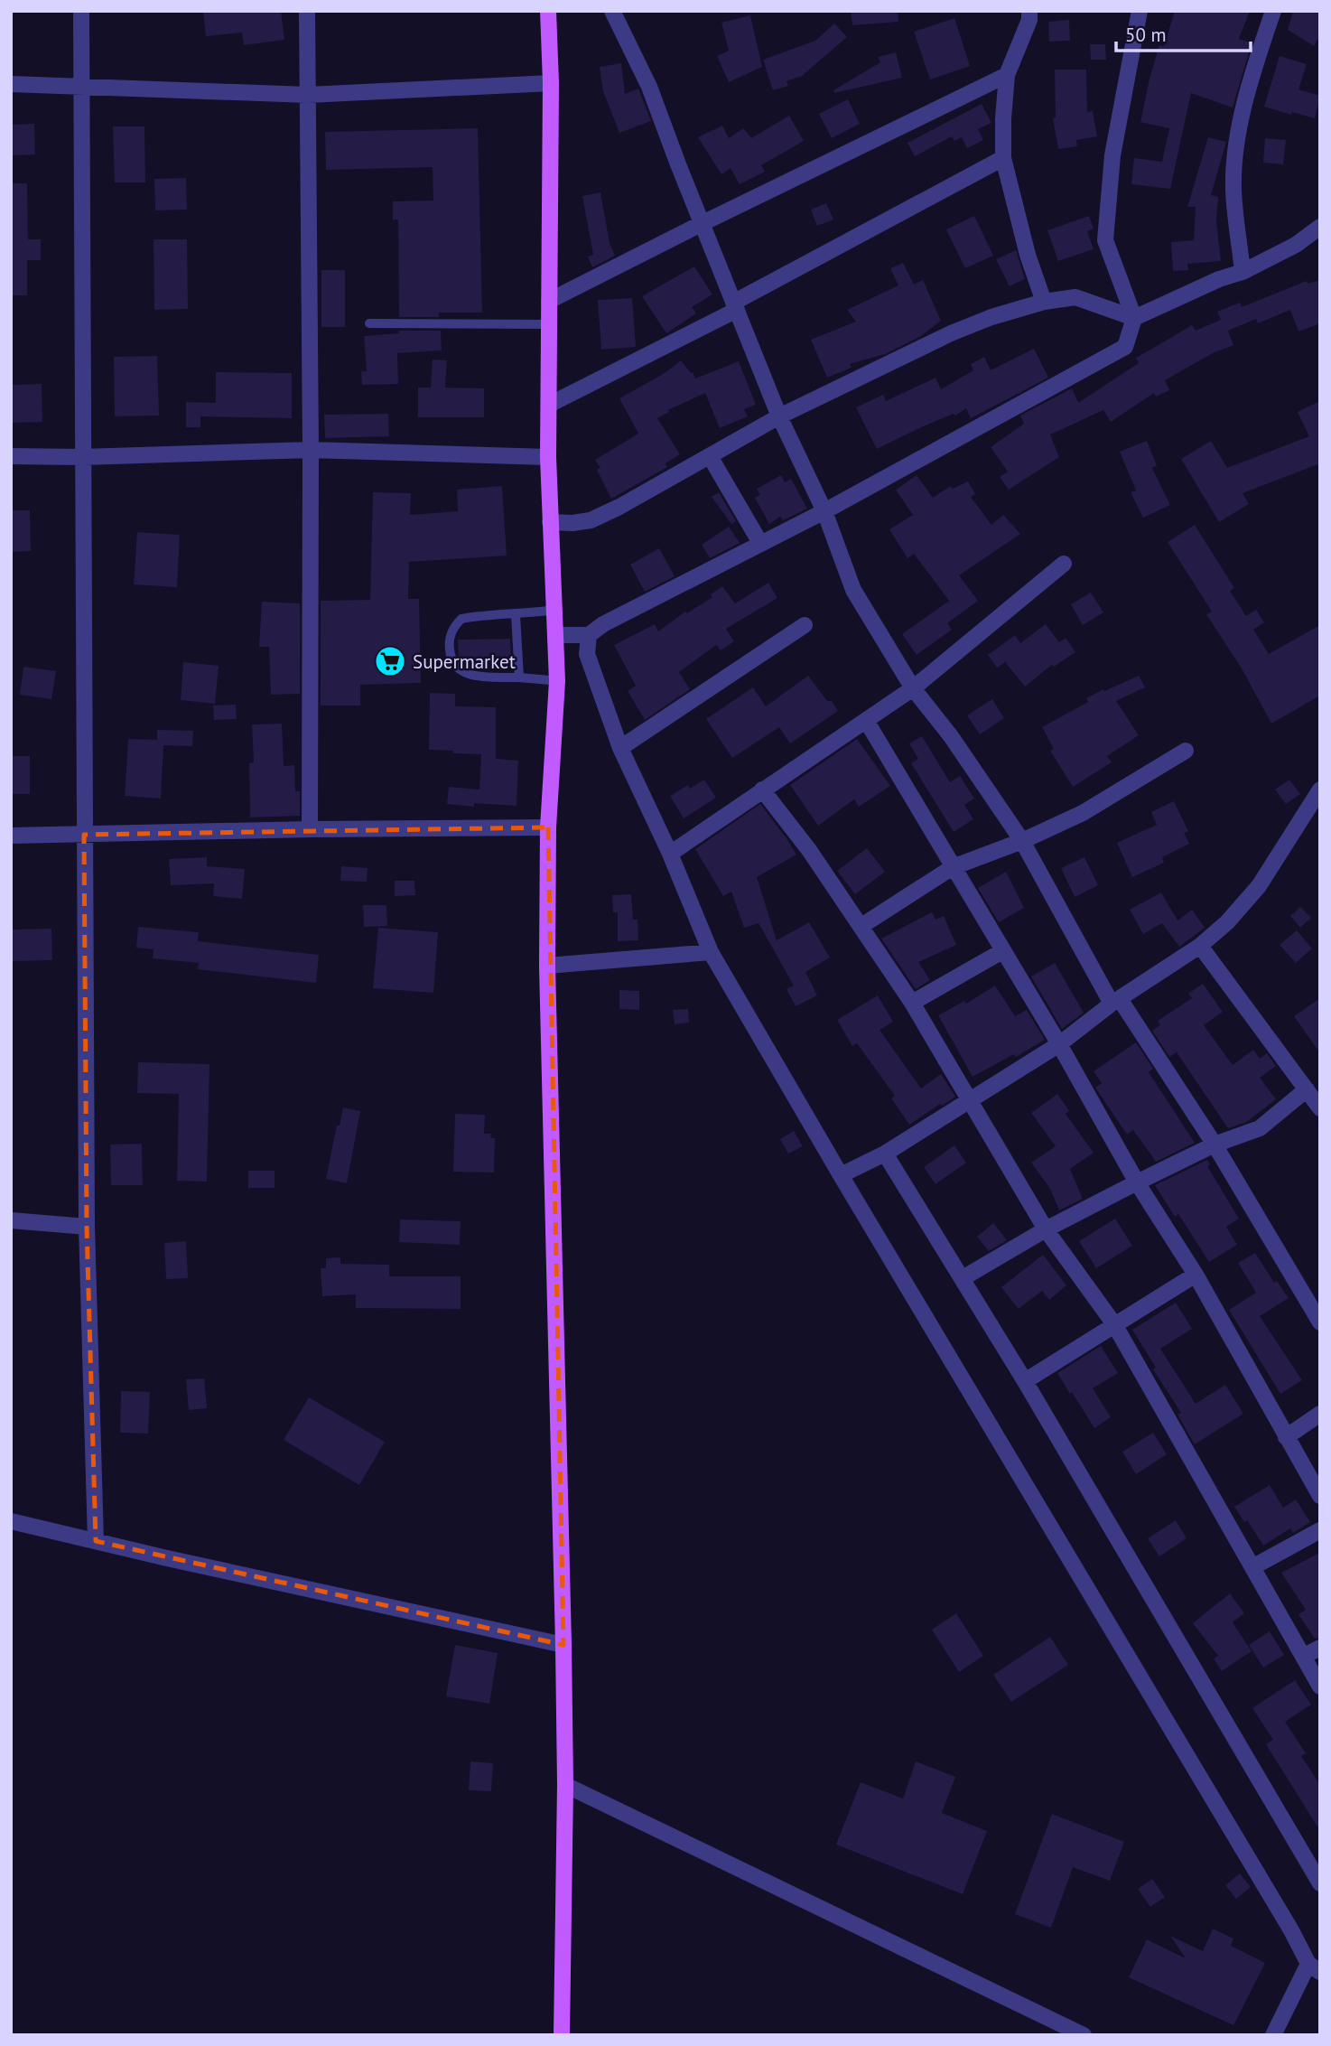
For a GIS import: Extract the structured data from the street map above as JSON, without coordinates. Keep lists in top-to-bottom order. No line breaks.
{"places":{"supermarket":["Supermarket"]},"scale_bar":"50 m"}
